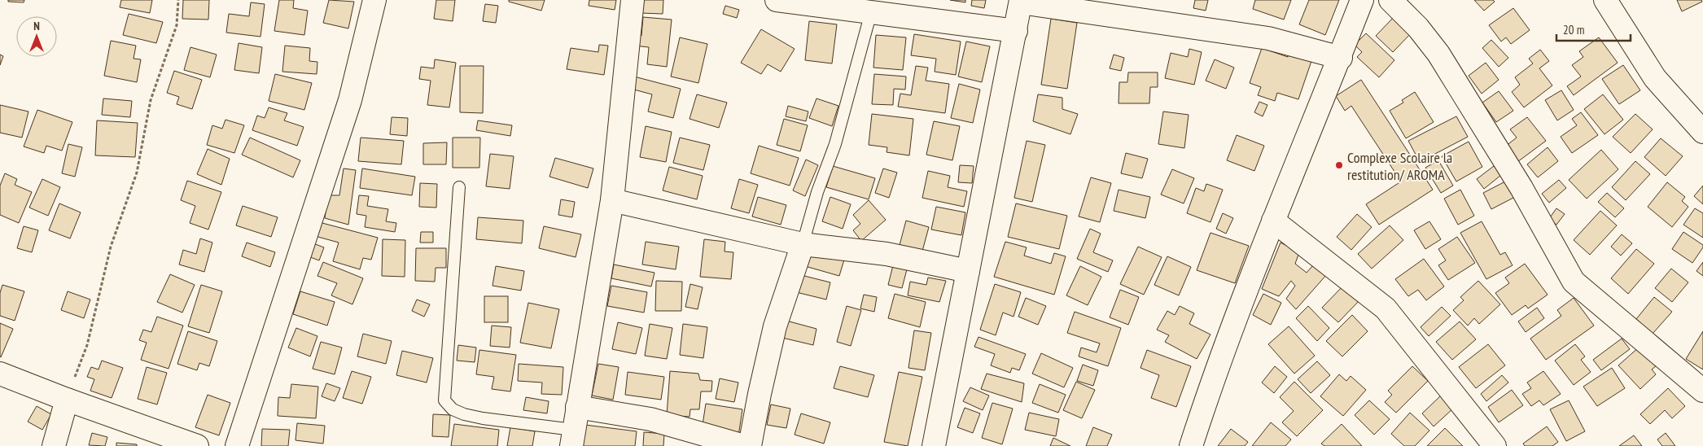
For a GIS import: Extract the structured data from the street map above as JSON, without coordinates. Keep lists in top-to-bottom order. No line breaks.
{"places":["Complexe Scolaire la restitution/ AROMA"],"scale_bar":"20 m","north":"top"}
